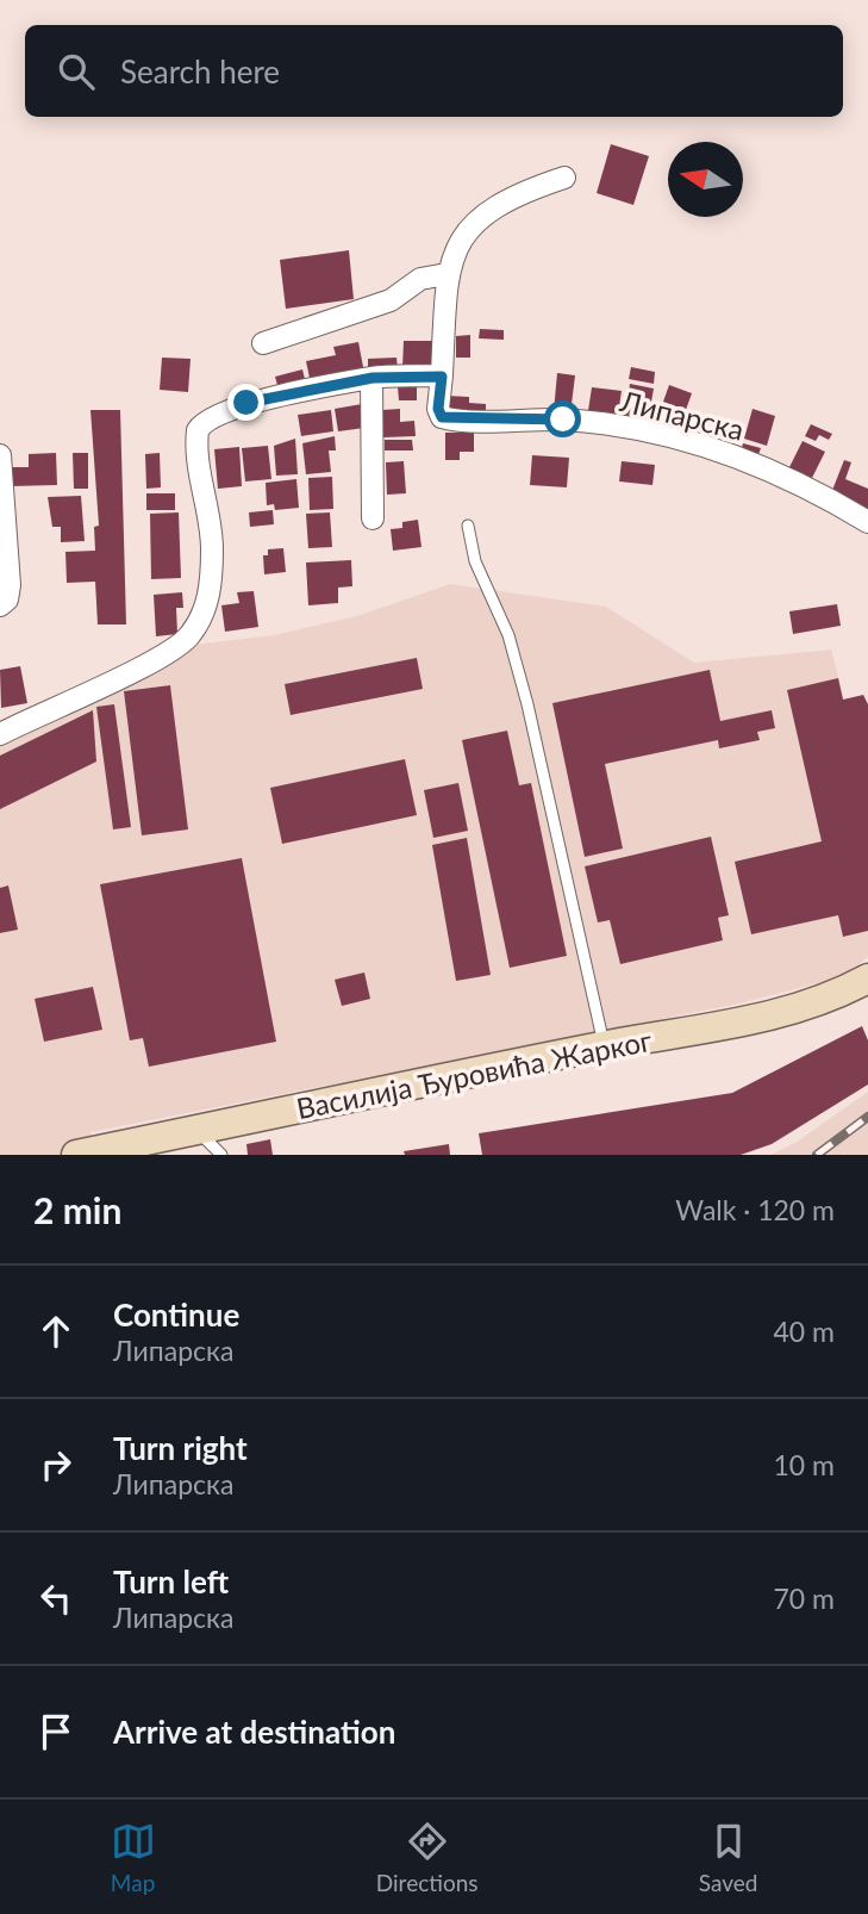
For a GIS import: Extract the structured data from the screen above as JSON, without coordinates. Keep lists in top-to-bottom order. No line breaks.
{"streets":{"main road":["Василија Ђуровића Жарког"],"street":["Липарска"]},"north":"left","page":{"search":"Search here","heading":["2 min","Walk · 120 m"],"list":[["Continue","Липарска","40 m"],["Turn right","Липарска","10 m"],["Turn left","Липарска","70 m"],"Arrive at destination"],"nav":["Map","Directions","Saved"]}}
